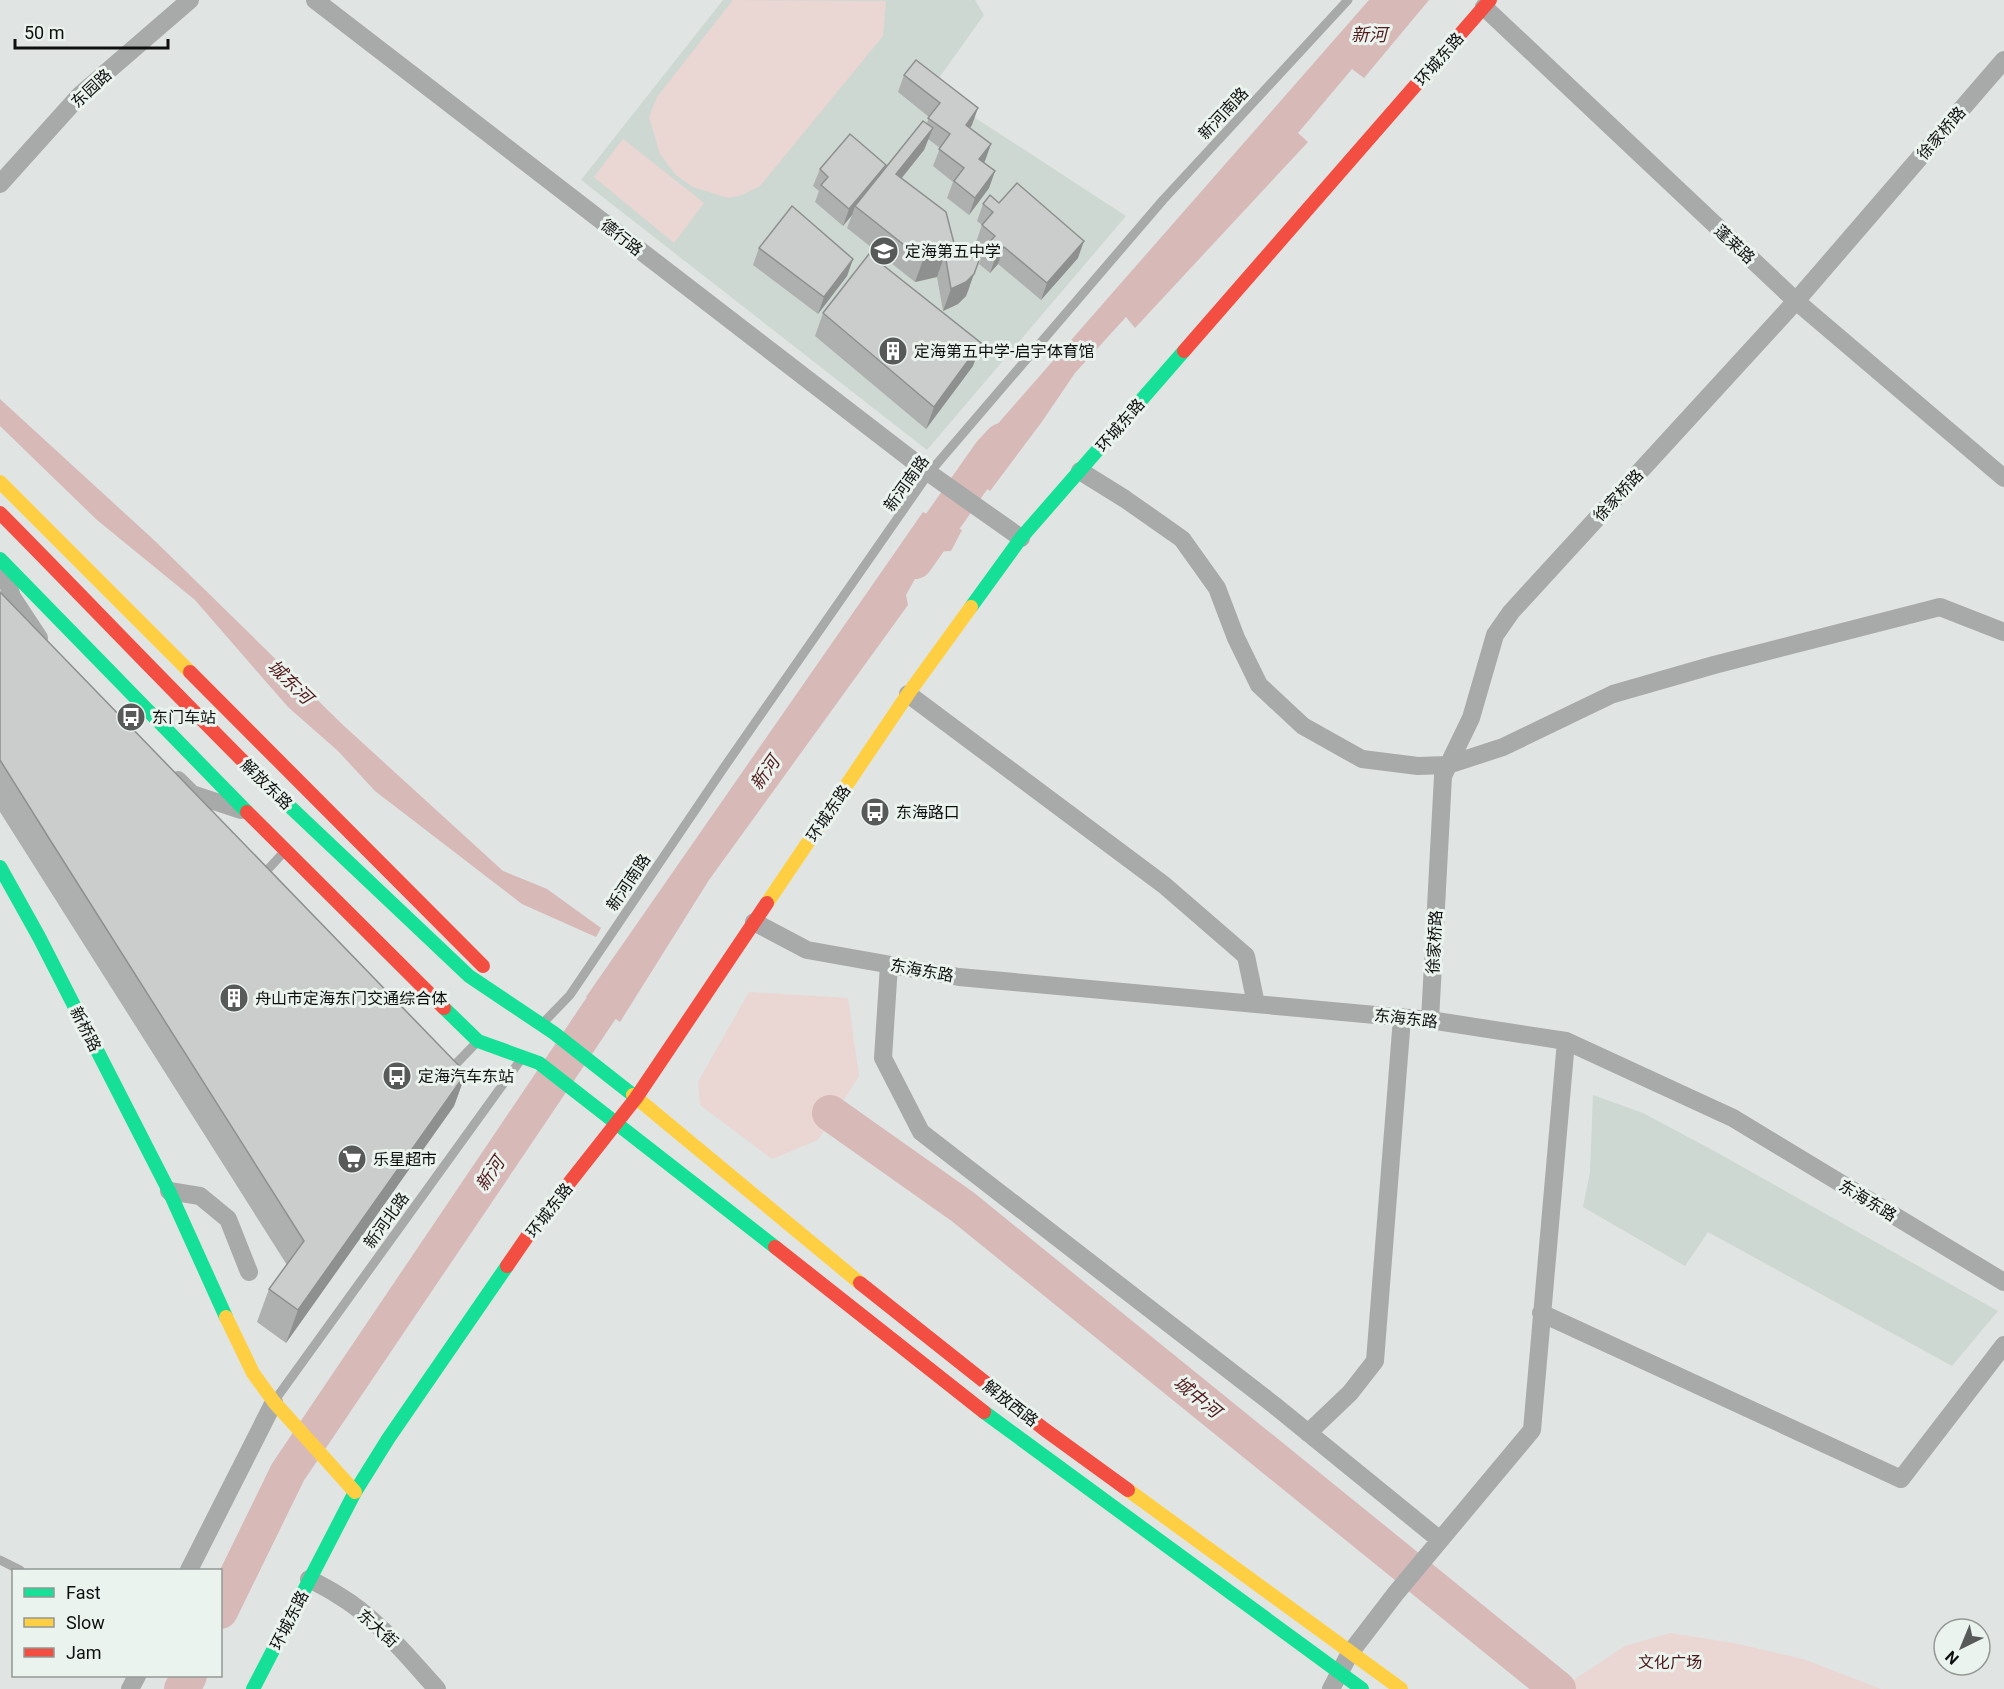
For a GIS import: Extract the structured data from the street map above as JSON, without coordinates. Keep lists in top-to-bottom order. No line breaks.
{"streets":{"street":["环城东路","东园路","徐家桥路","德行路","蓬莱路","解放东路","东海东路","新桥路","解放西路","东大街"],"lane":["新河南路","新河北路"]},"crossings":[["环城东路","德行路"],["环城东路","蓬莱路"],["环城东路","东海东路"],["环城东路","新桥路"],["环城东路","解放西路"],["环城东路","东大街"],["新河南路","德行路"],["新河南路","解放东路"],["徐家桥路","蓬莱路"],["徐家桥路","东海东路"],["解放东路","解放西路"],["新桥路","新河北路"]],"water":["新河","城东河","城中河"],"parks":["文化广场"],"places":{"school or university":["定海第五中学"],"building":["定海第五中学-启宇体育馆","舟山市定海东门交通综合体"],"bus stop":["东门车站","东海路口","定海汽车东站"],"supermarket":["乐星超市"]},"legend":["Fast","Slow","Jam"],"scale_bar":"50 m","north":"bottom left"}
